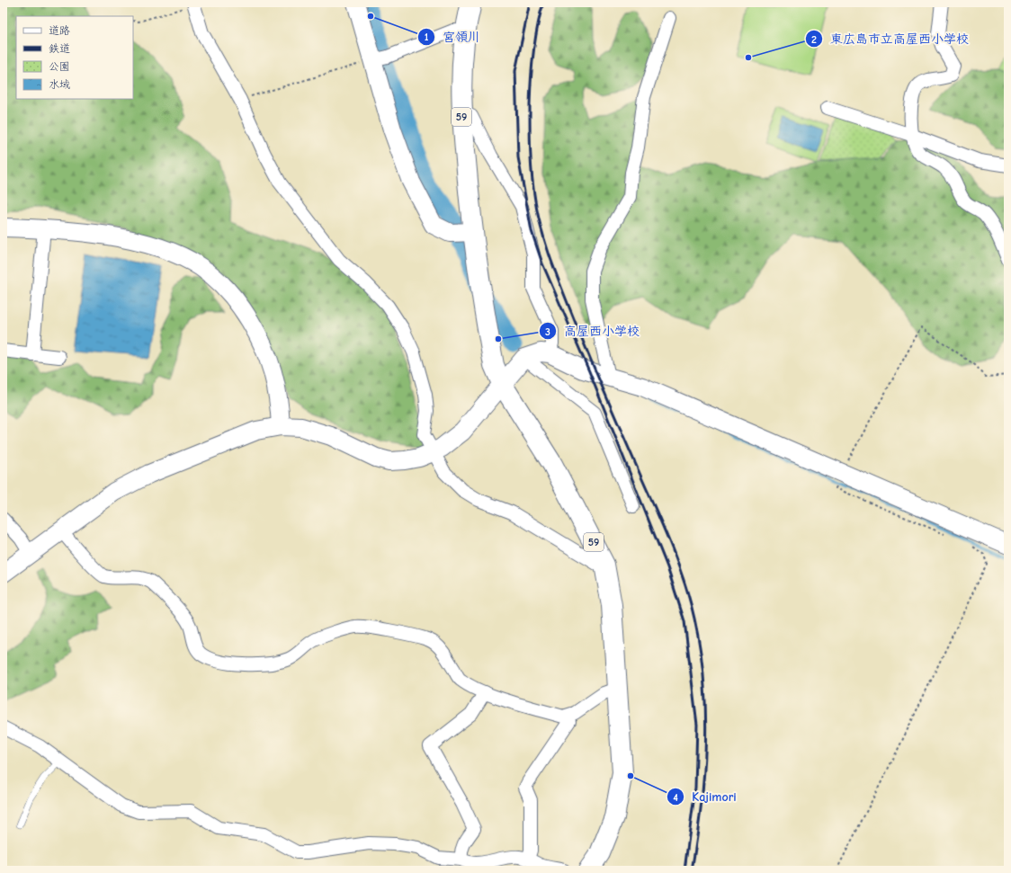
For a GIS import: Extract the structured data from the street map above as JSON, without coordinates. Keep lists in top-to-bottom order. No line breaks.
{"streets":{"main road":["59"]},"places":["宮領川","東広島市立高屋西小学校","高屋西小学校","Kajimori"],"legend":["道路","鉄道","公園","水域"]}
